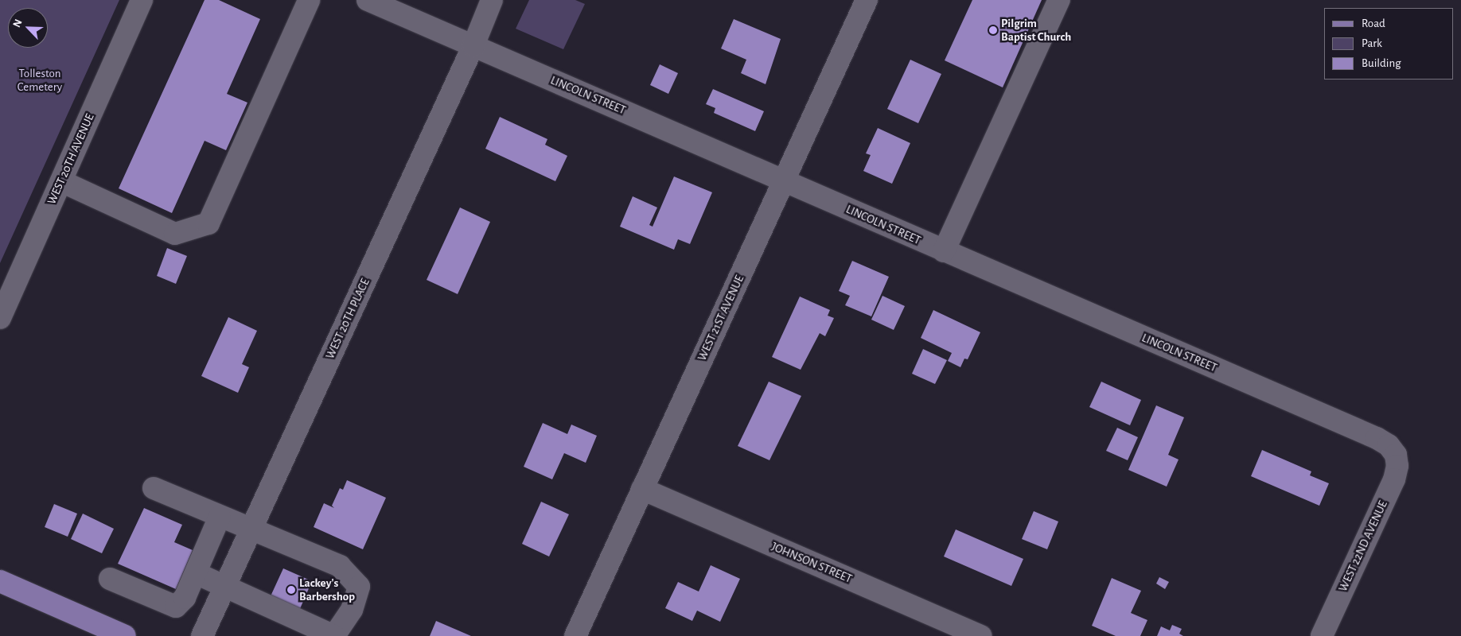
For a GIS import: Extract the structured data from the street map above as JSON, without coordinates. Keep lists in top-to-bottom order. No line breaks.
{"streets":{"street":["LINCOLN STREET","WEST 20TH AVENUE","WEST 21ST AVENUE","WEST 20TH PLACE","WEST 22ND AVENUE","JOHNSON STREET"]},"crossings":[["LINCOLN STREET","WEST 21ST AVENUE"],["LINCOLN STREET","WEST 20TH PLACE"],["LINCOLN STREET","WEST 22ND AVENUE"],["WEST 21ST AVENUE","JOHNSON STREET"]],"parks":["Tolleston Cemetery"],"places":["Pilgrim Baptist Church","Lackey's Barbershop"],"legend":["Road","Park","Building"],"north":"top left"}
